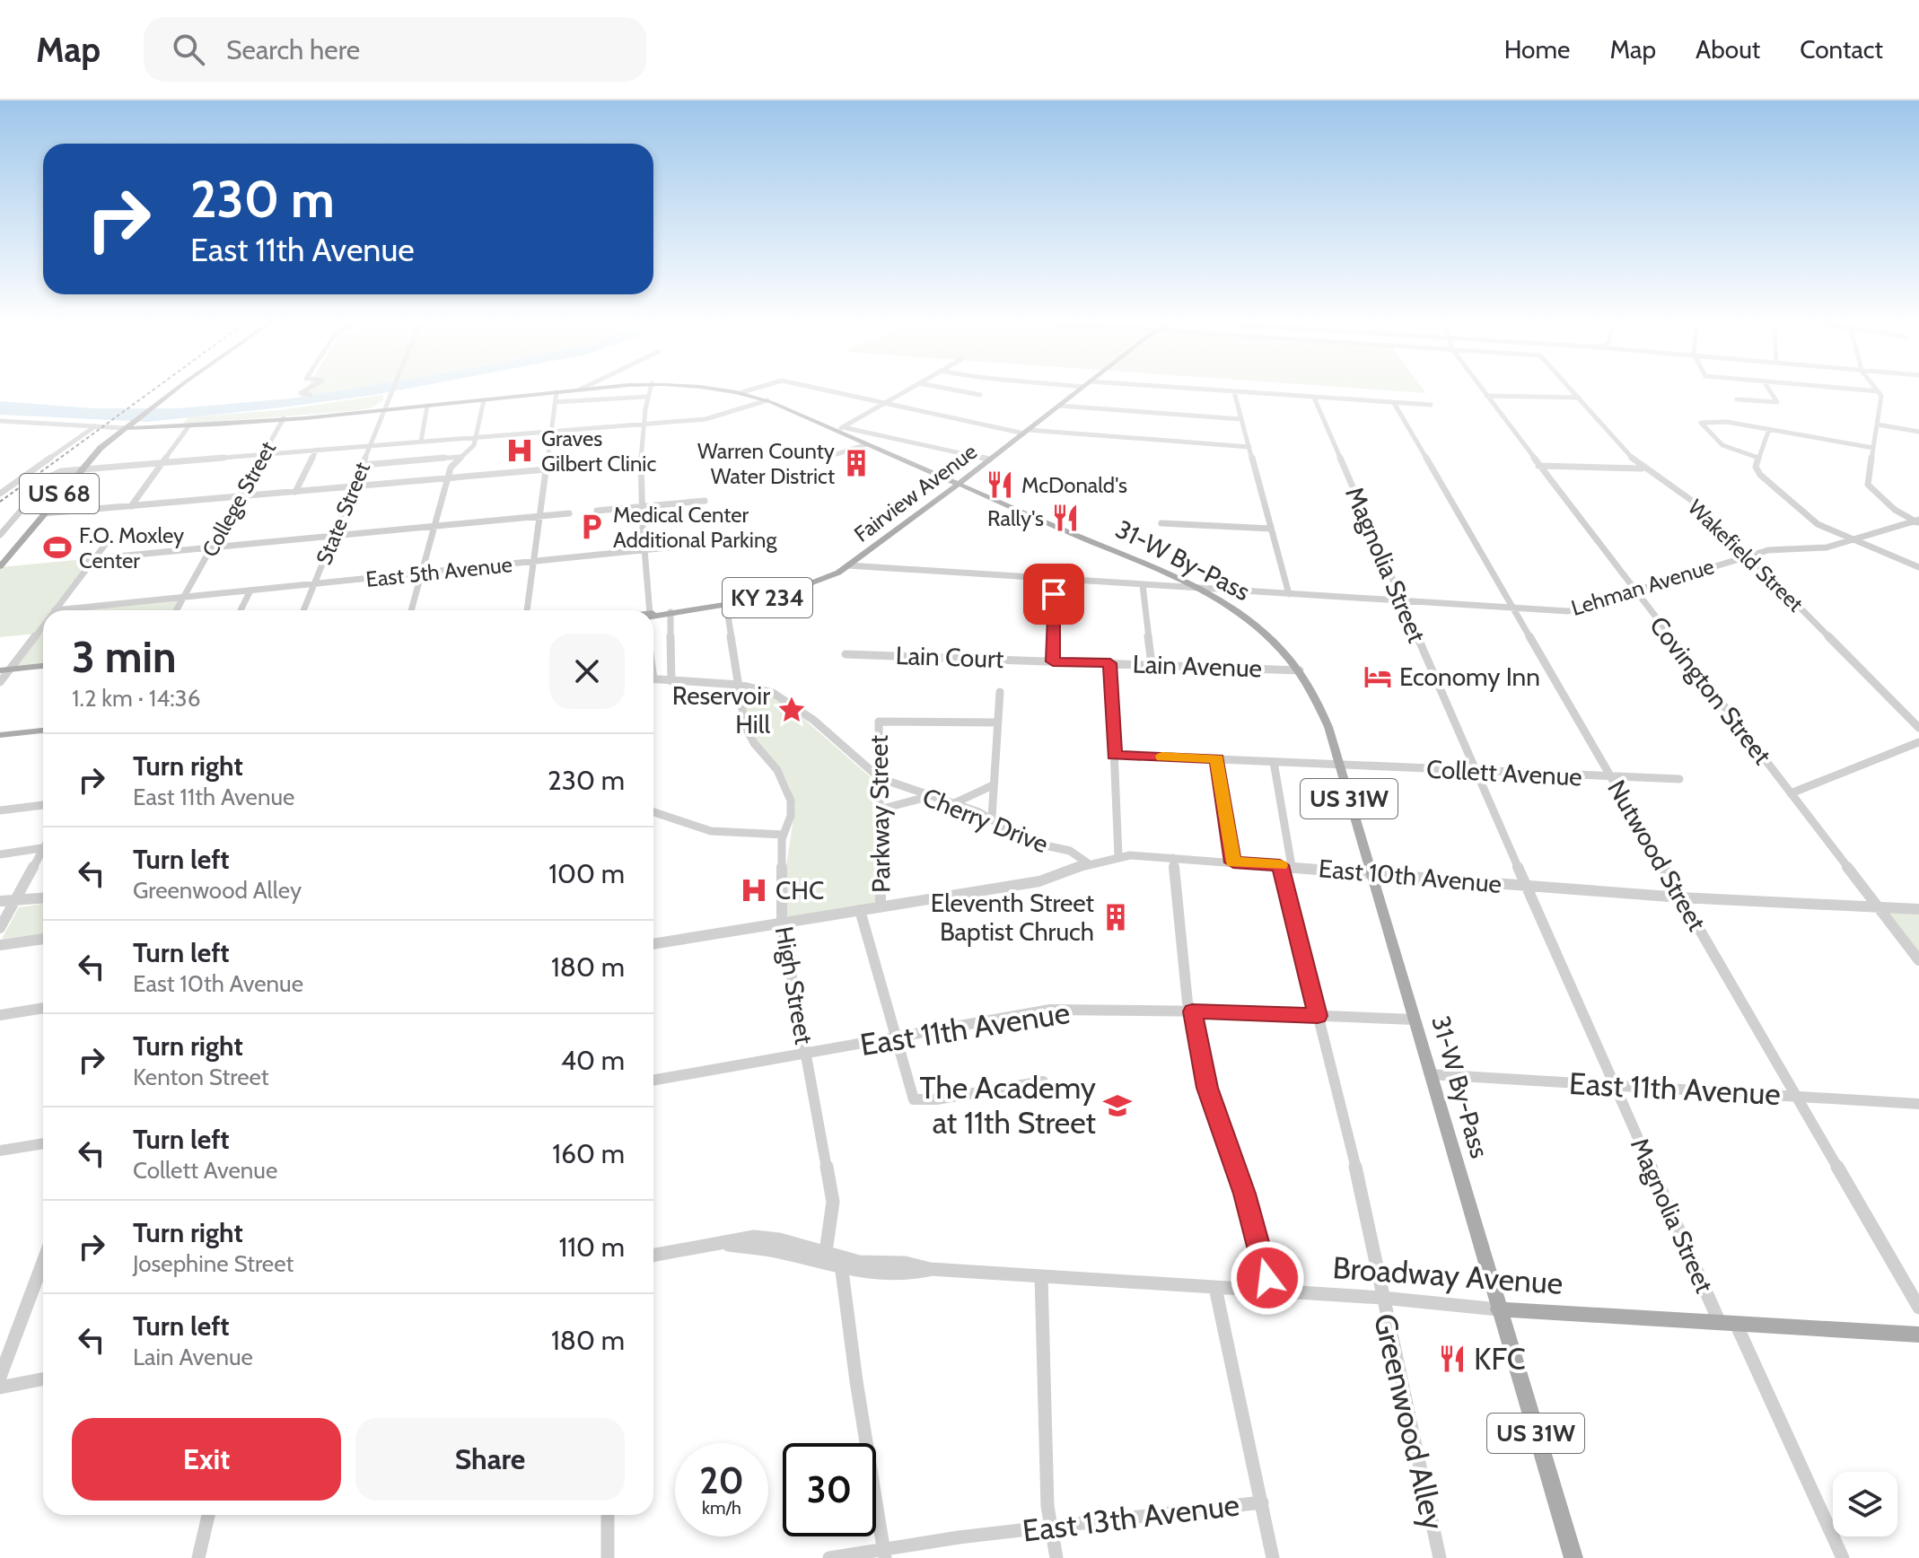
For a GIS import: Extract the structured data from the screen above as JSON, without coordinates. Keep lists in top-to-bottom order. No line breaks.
{"streets":{"main road":["Fairview Avenue","US 68","31-W By-Pass","KY 234","US 31W","Broadway Avenue"],"street":["College Street","State Street","Wakefield Street","Magnolia Street","East 5th Avenue","Lehman Avenue","Lain Court","Lain Avenue","Covington Street","Collett Avenue","Parkway Street","Cherry Drive","Nutwood Street","East 10th Avenue","High Street","East 11th Avenue","Greenwood Alley","East 13th Avenue"]},"crossings":[["Fairview Avenue","31-W By-Pass"],["Fairview Avenue","Lehman Avenue"],["Fairview Avenue","High Street"],["US 68","US 31W"],["College Street","East 5th Avenue"],["College Street","US 31W"],["State Street","31-W By-Pass"],["State Street","East 5th Avenue"],["State Street","US 31W"],["Wakefield Street","Lehman Avenue"],["31-W By-Pass","Lehman Avenue"],["31-W By-Pass","Lain Avenue"],["31-W By-Pass","Collett Avenue"],["31-W By-Pass","US 31W"],["31-W By-Pass","East 10th Avenue"],["31-W By-Pass","East 11th Avenue"],["31-W By-Pass","Broadway Avenue"],["Magnolia Street","Lehman Avenue"],["Magnolia Street","Collett Avenue"],["Magnolia Street","East 10th Avenue"],["Magnolia Street","East 11th Avenue"],["Magnolia Street","Broadway Avenue"],["Lehman Avenue","Covington Street"],["Lehman Avenue","Nutwood Street"],["Lain Court","Lain Avenue"],["Covington Street","East 10th Avenue"],["Collett Avenue","Nutwood Street"],["Collett Avenue","Greenwood Alley"],["Parkway Street","Cherry Drive"],["Parkway Street","East 10th Avenue"],["Cherry Drive","East 10th Avenue"],["Cherry Drive","High Street"],["Nutwood Street","East 10th Avenue"],["Nutwood Street","East 11th Avenue"],["East 10th Avenue","High Street"],["East 10th Avenue","Greenwood Alley"],["High Street","East 11th Avenue"],["High Street","Broadway Avenue"],["East 11th Avenue","Greenwood Alley"],["Broadway Avenue","Greenwood Alley"]],"places":{"hospital":["Graves Gilbert Clinic","CHC"],"building":["Warren County Water District","Eleventh Street Baptist Chruch"],"restaurant":["McDonald's","Rally's","KFC"],"parking":["Medical Center Additional Parking"],"sports":["F.O. Moxley Center"],"hotel":["Economy Inn"],"place":["Reservoir Hill"],"school or university":["The Academy at 11th Street"]},"page":{"header":"Map","search":"Search here","nav":["Home","Map","About","Contact"],"turn":["230 m","East 11th Avenue"],"heading":["3 min","1.2 km · 14:36"],"list":[{"name":"Turn right","note":"East 11th Avenue","value":"230 m"},{"name":"Turn left","note":"Greenwood Alley","value":"100 m"},{"name":"Turn left","note":"East 10th Avenue","value":"180 m"},{"name":"Turn right","note":"Kenton Street","value":"40 m"},{"name":"Turn left","note":"Collett Avenue","value":"160 m"},{"name":"Turn right","note":"Josephine Street","value":"110 m"},{"name":"Turn left","note":"Lain Avenue","value":"180 m"}],"buttons":["Exit","Share"],"speed":"20 km/h","limit":"30"}}
